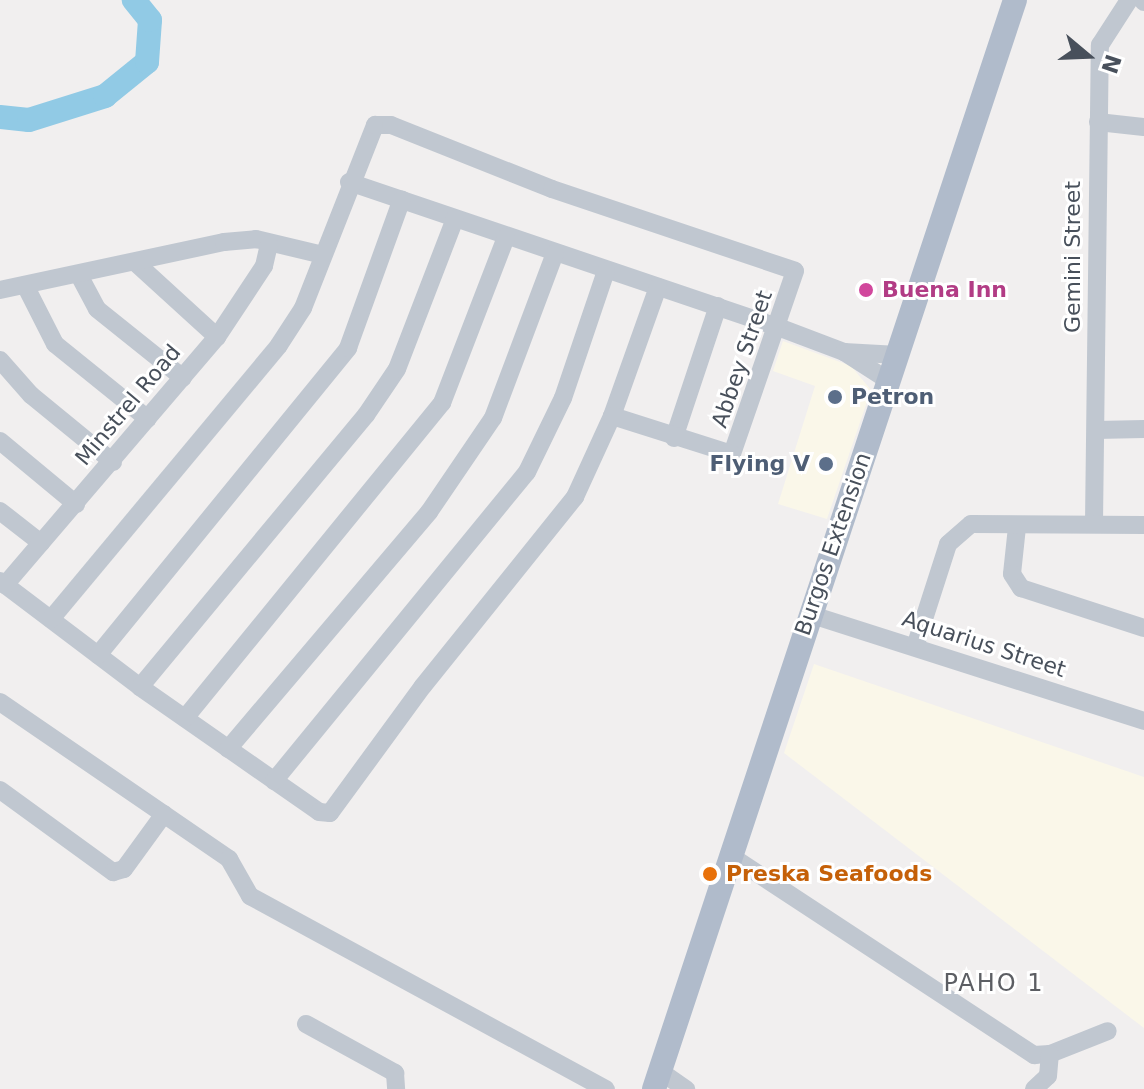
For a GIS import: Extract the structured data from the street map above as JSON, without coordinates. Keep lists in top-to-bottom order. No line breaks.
{"streets":{"main road":["Burgos Extension"],"street":["Gemini Street","Abbey Street","Minstrel Road","Aquarius Street"]},"crossings":[["Burgos Extension","Aquarius Street"]],"districts":["PAHO 1"],"places":["Buena Inn","Petron","Flying V","Preska Seafoods"],"north":"right"}
